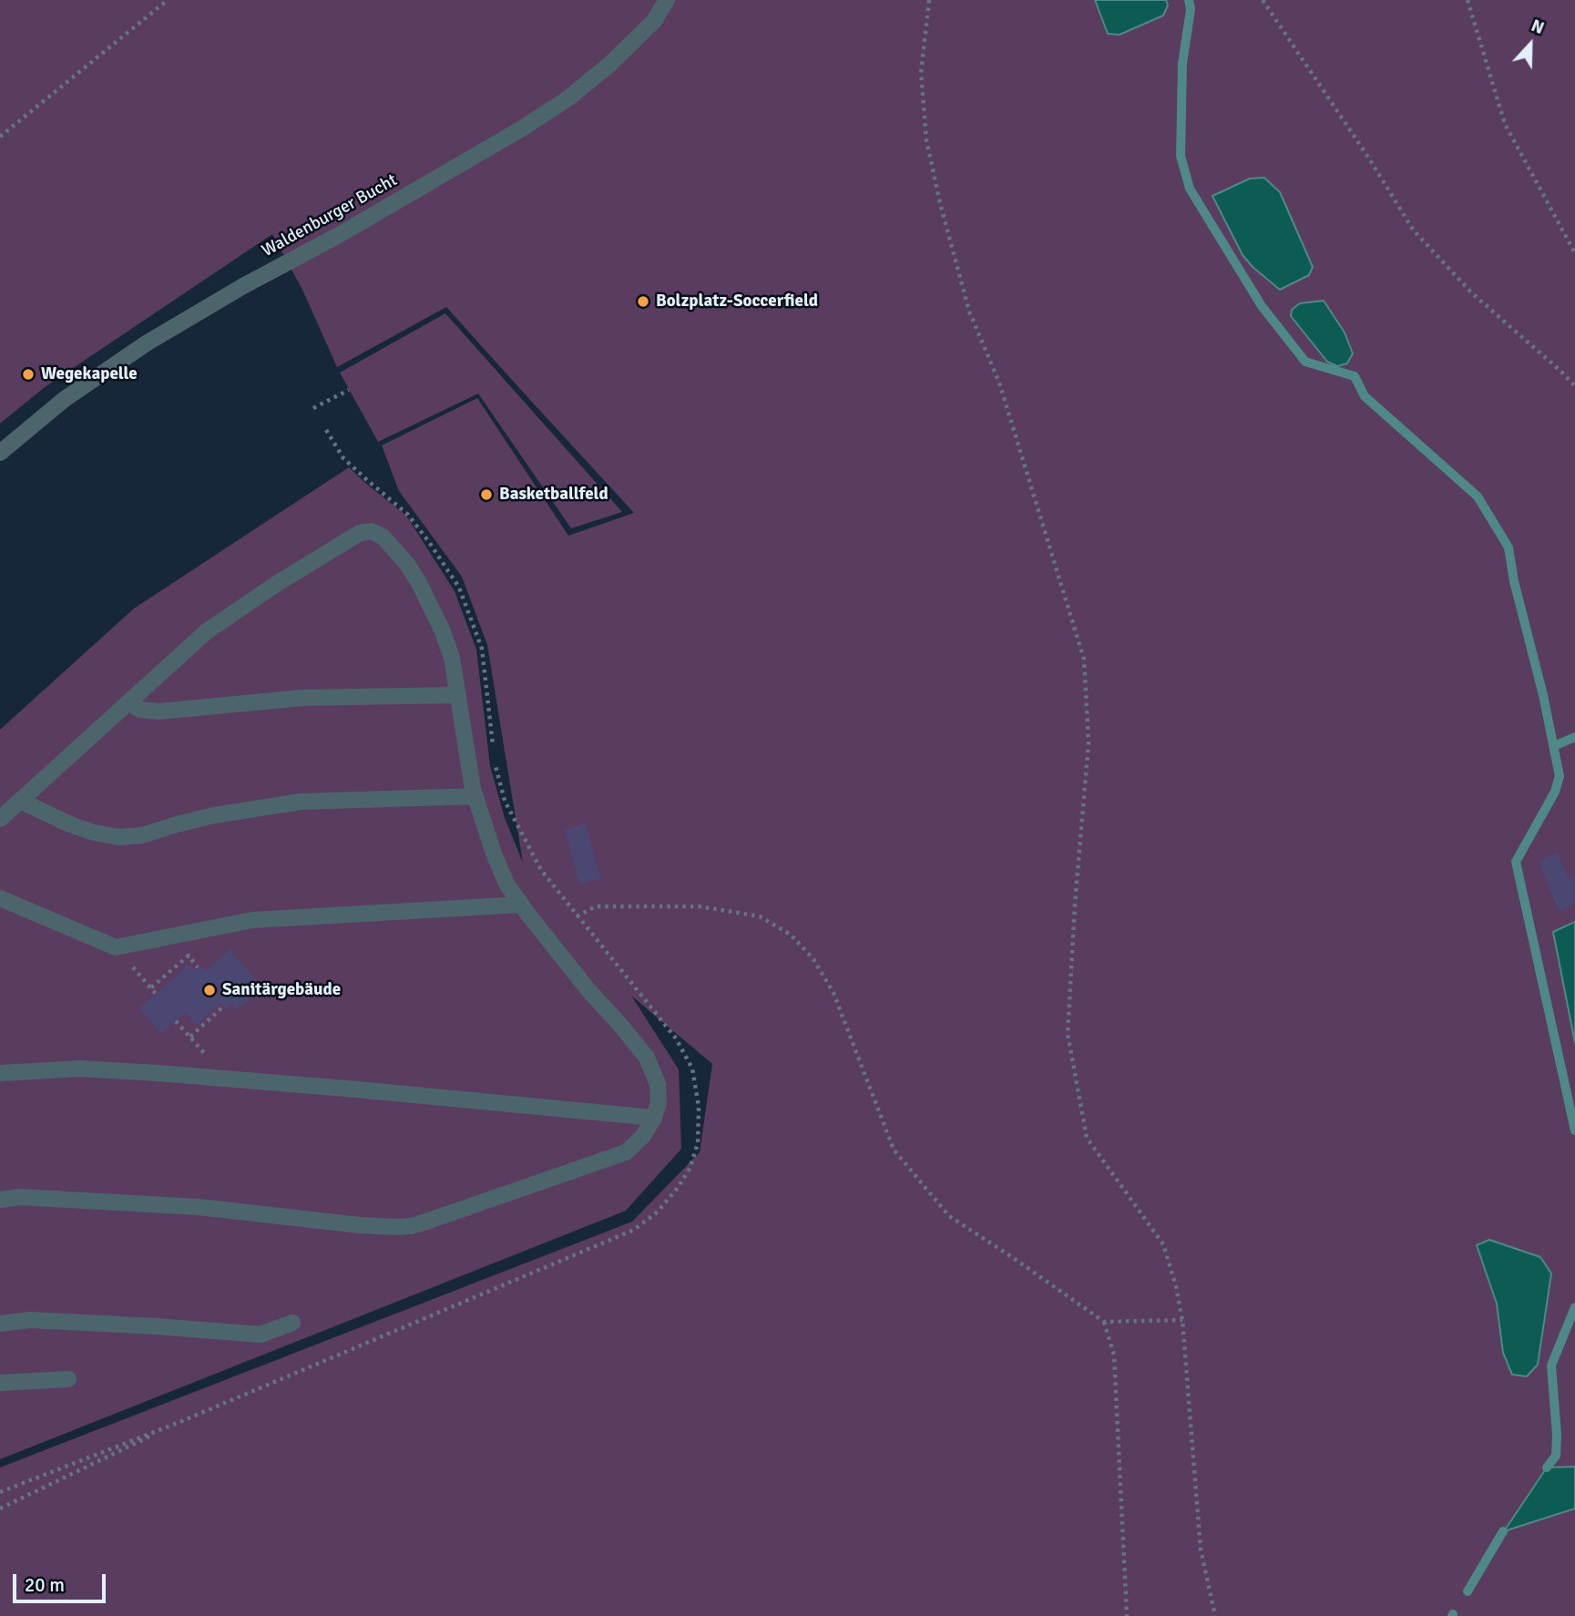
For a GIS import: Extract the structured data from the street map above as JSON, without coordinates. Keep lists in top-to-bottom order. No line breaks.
{"streets":{"street":["Waldenburger Bucht"]},"places":["Bolzplatz-Soccerfield","Wegekapelle","Basketballfeld","Sanitärgebäude"],"scale_bar":"20 m","north":"top"}
